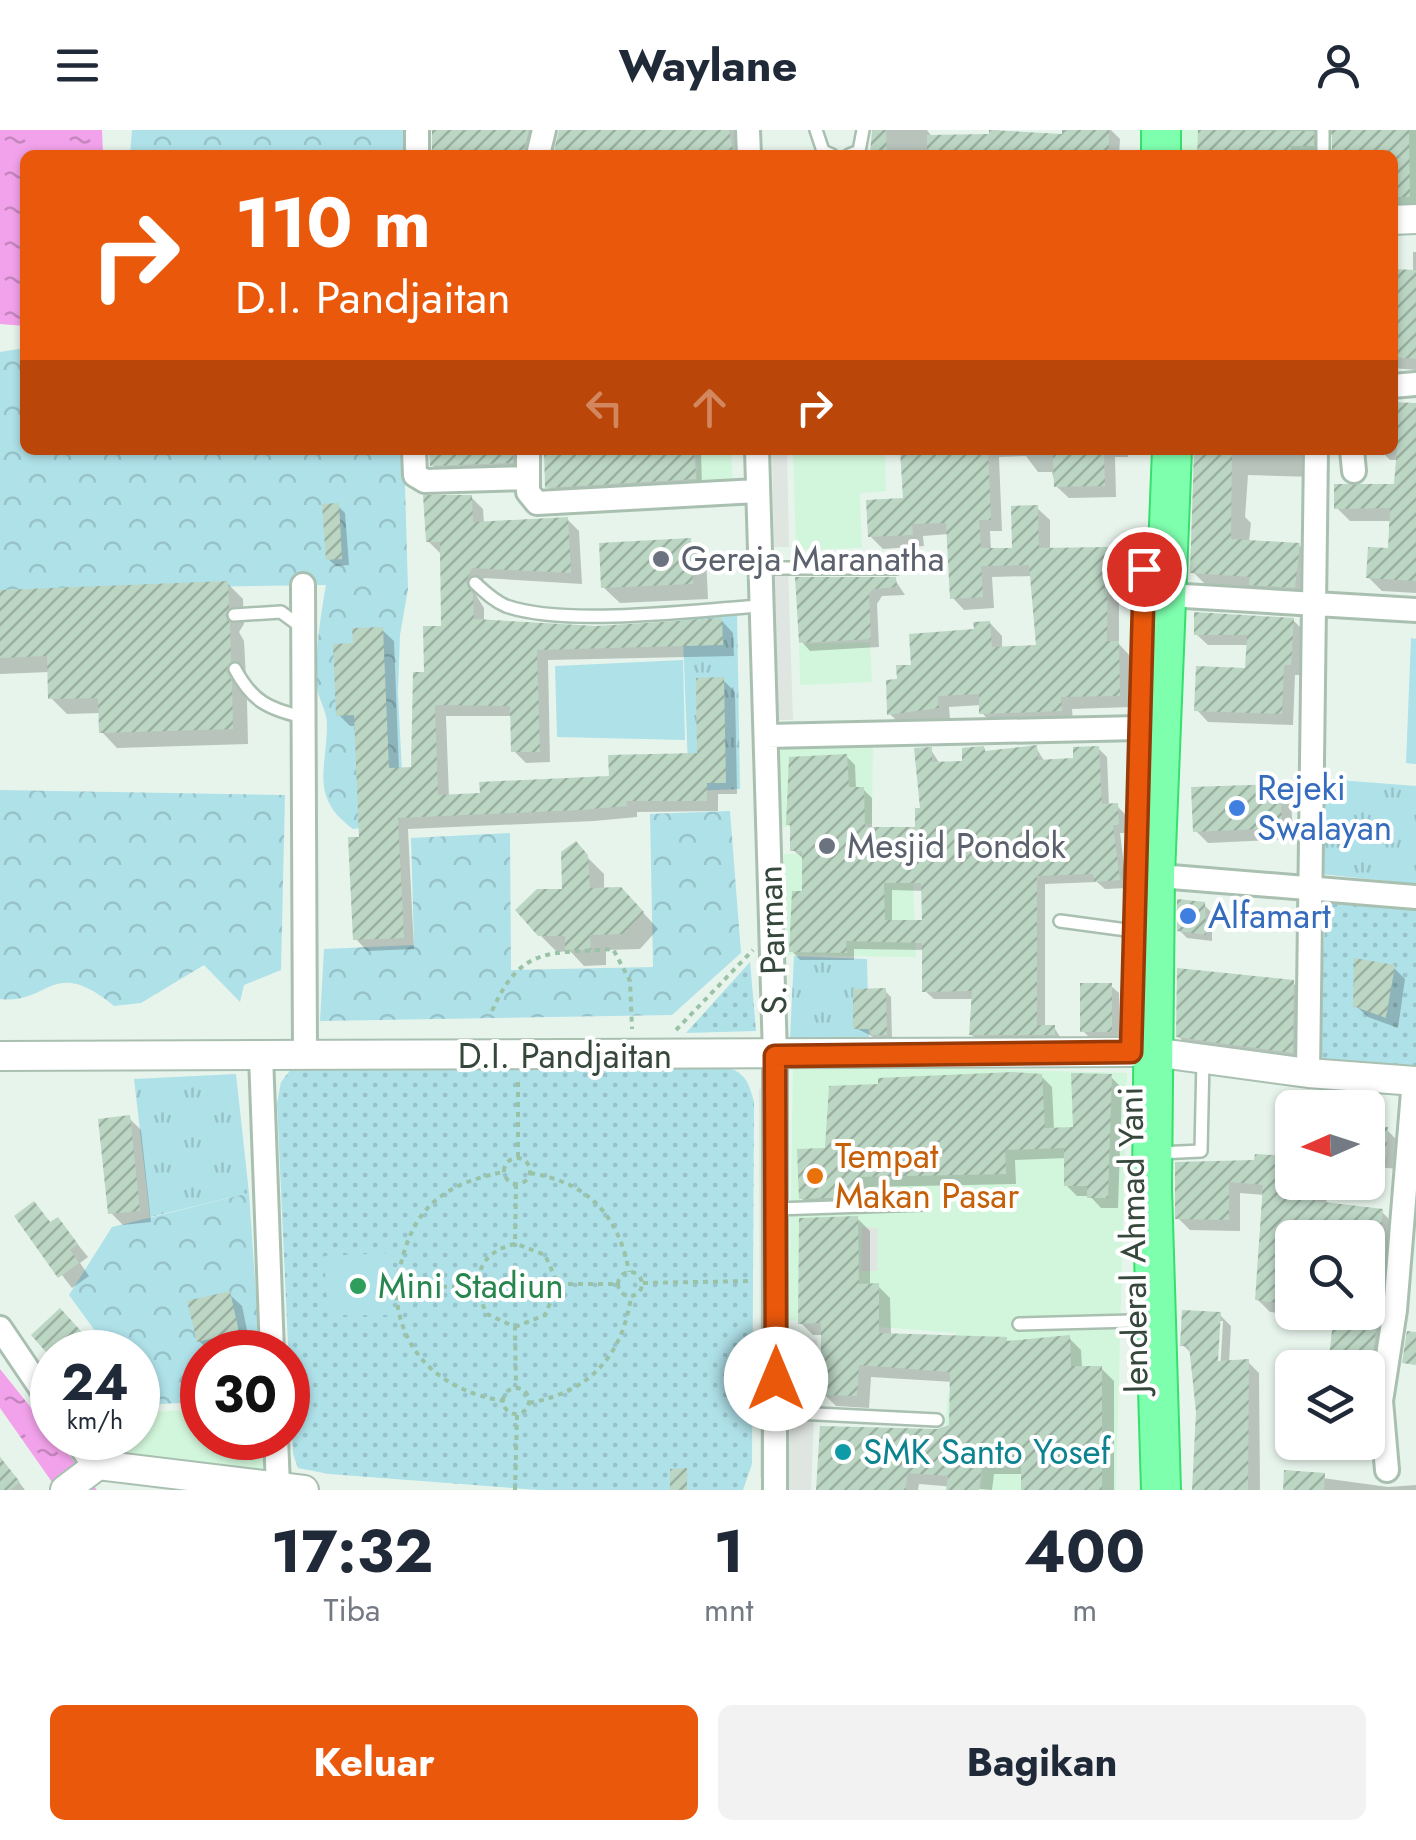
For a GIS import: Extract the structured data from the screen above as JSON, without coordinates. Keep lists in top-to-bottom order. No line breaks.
{"streets":{"highway":["Jenderal Ahmad Yani"],"street":["S. Parman","D.I. Pandjaitan"]},"crossings":[["S. Parman","D.I. Pandjaitan"],["D.I. Pandjaitan","Jenderal Ahmad Yani"]],"places":["Gereja Maranatha","Rejeki Swalayan","Mesjid Pondok","Alfamart","Tempat Makan Pasar","Mini Stadiun","SMK Santo Yosef"],"north":"left","page":{"header":"Waylane","turn":["110 m","D.I. Pandjaitan"],"speed":"24 km/h","limit":"30","eta":["17:32","Tiba","1","mnt","400","m"],"buttons":["Keluar","Bagikan"]}}
